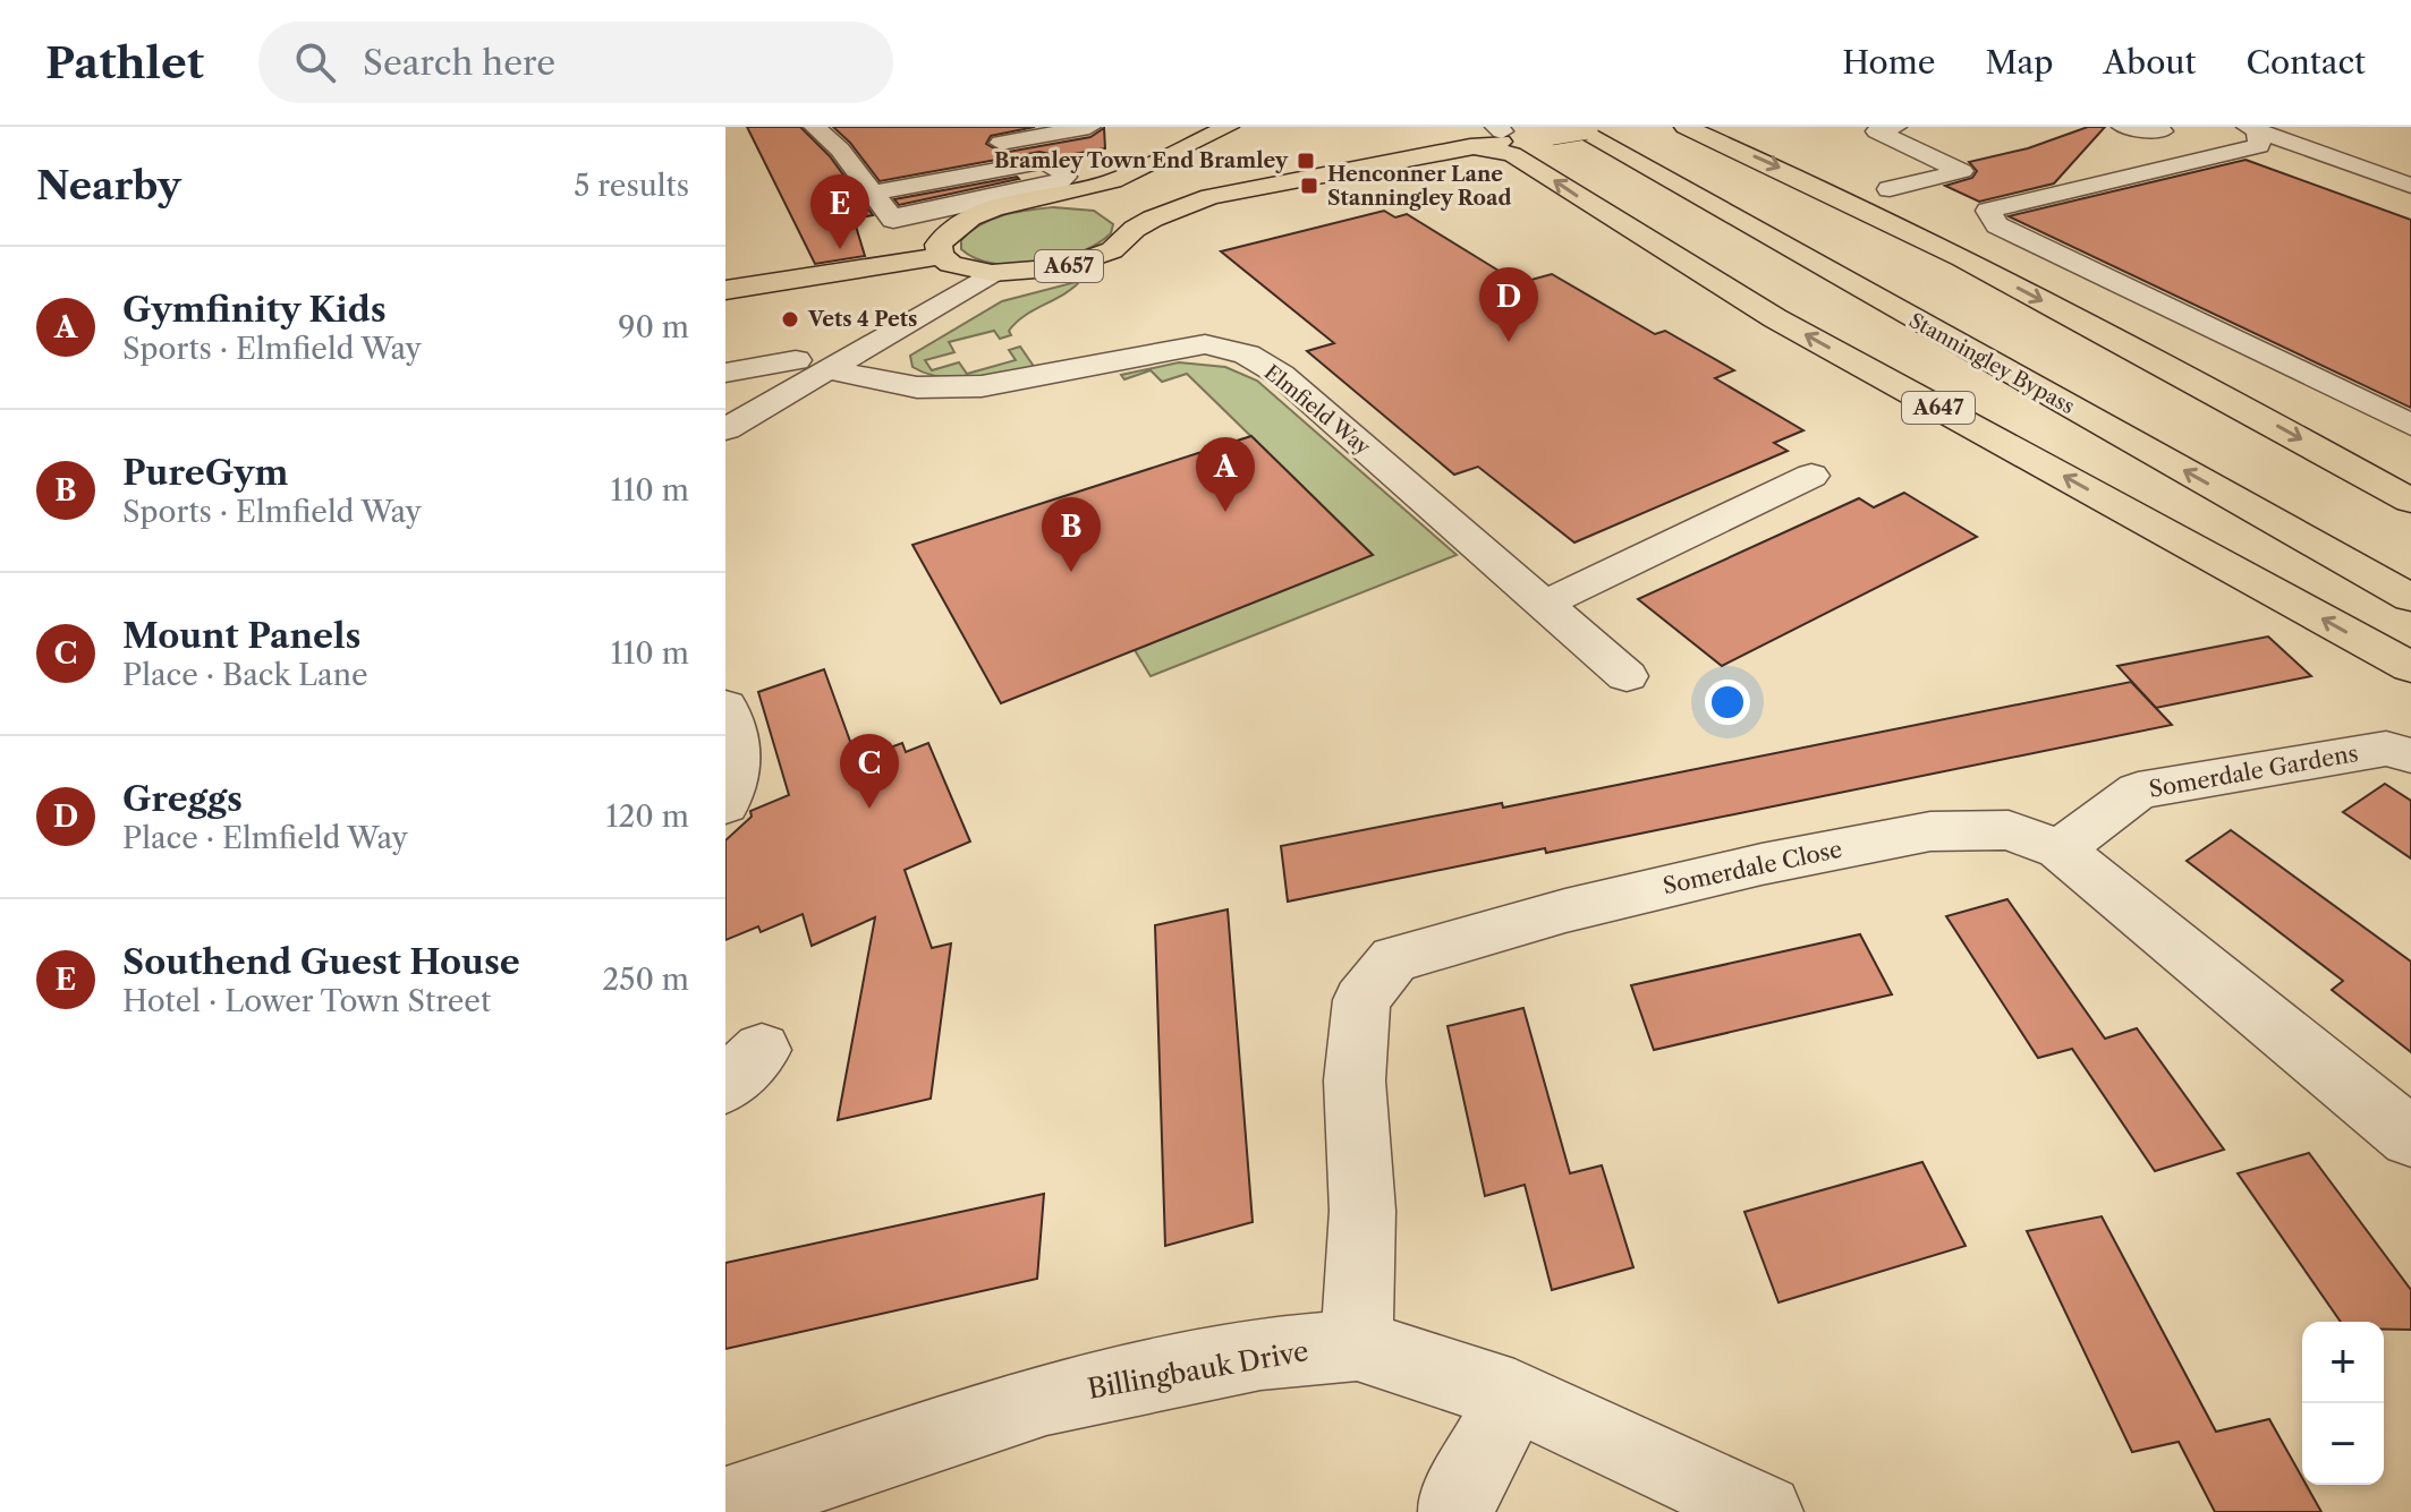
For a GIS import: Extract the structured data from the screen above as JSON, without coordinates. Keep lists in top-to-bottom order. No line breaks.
{"streets":{"main road":["A657","Stanningley Bypass","A647"],"street":["Elmfield Way","Somerdale Gardens","Somerdale Close","Billingbauk Drive"]},"crossings":[["A657","A647"],["Somerdale Gardens","Somerdale Close"],["Somerdale Close","Billingbauk Drive"]],"places":{"transit":["Bramley Town End Bramley","Henconner Lane Stanningley Road"],"other":["Vets 4 Pets"]},"page":{"header":"Pathlet","search":"Search here","nav":["Home","Map","About","Contact"],"heading":["Nearby","5 results"],"pins":["E","D","A","B","C"],"list":[{"mark":"A","name":"Gymfinity Kids","note":"Sports · Elmfield Way","value":"90 m"},{"mark":"B","name":"PureGym","note":"Sports · Elmfield Way","value":"110 m"},{"mark":"C","name":"Mount Panels","note":"Place · Back Lane","value":"110 m"},{"mark":"D","name":"Greggs","note":"Place · Elmfield Way","value":"120 m"},{"mark":"E","name":"Southend Guest House","note":"Hotel · Lower Town Street","value":"250 m"}],"map_buttons":["+","−"]}}
